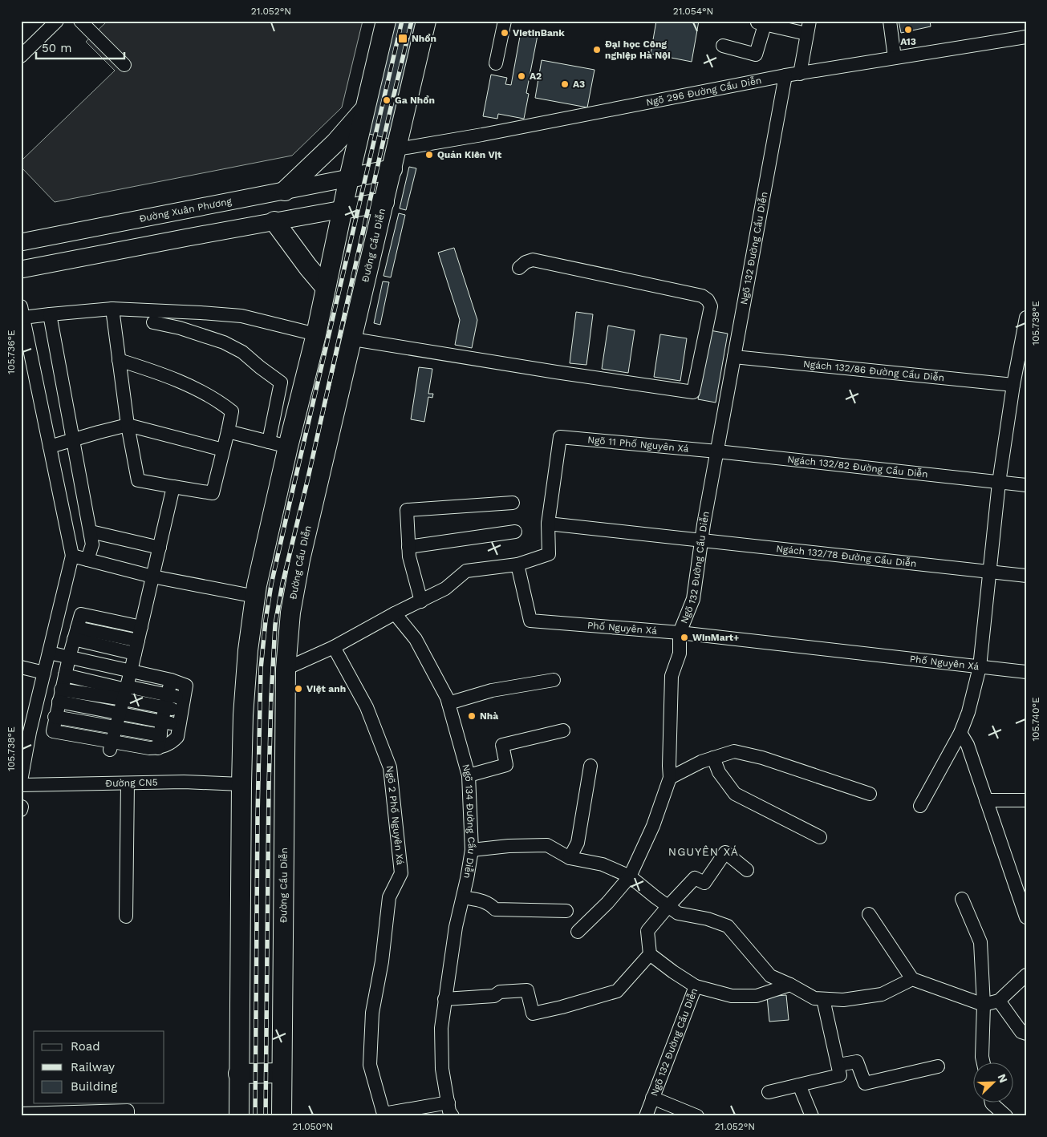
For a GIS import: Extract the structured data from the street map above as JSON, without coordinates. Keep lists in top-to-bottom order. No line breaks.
{"streets":{"highway":["Đường Cầu Diễn"],"main road":["Đường Xuân Phương"],"street":["Ngõ 296 Đường Cầu Diễn","Ngõ 132 Đường Cầu Diễn","Ngách 132/86 Đường Cầu Diễn","Ngõ 11 Phố Nguyên Xá","Ngách 132/82 Đường Cầu Diễn","Ngách 132/78 Đường Cầu Diễn","Phố Nguyên Xá","Đường CN5","Ngõ 2 Phố Nguyên Xá","Ngõ 134 Đường Cầu Diễn"]},"crossings":[["Ngõ 296 Đường Cầu Diễn","Đường Cầu Diễn"],["Ngõ 296 Đường Cầu Diễn","Ngõ 132 Đường Cầu Diễn"],["Ngõ 132 Đường Cầu Diễn","Ngách 132/86 Đường Cầu Diễn"],["Ngõ 132 Đường Cầu Diễn","Ngõ 11 Phố Nguyên Xá"],["Ngõ 132 Đường Cầu Diễn","Ngách 132/82 Đường Cầu Diễn"],["Ngõ 132 Đường Cầu Diễn","Ngách 132/78 Đường Cầu Diễn"],["Ngõ 132 Đường Cầu Diễn","Phố Nguyên Xá"],["Ngõ 11 Phố Nguyên Xá","Ngách 132/82 Đường Cầu Diễn"],["Ngõ 11 Phố Nguyên Xá","Ngách 132/78 Đường Cầu Diễn"],["Ngõ 2 Phố Nguyên Xá","Ngõ 134 Đường Cầu Diễn"]],"districts":["NGUYÊN XÁ"],"places":{"other":["A13","VietinBank","Đại học Công nghiệp Hà Nội","A2","A3","Ga Nhổn","Quán Kiên Vịt","WinMart+","Việt anh","Nhà"],"transit":["Nhổn"]},"legend":["Road","Railway","Building"],"scale_bar":"50 m","north":"top right","coordinates":["21.052°N","21.054°N","105.738°E","105.736°E","105.740°E","21.050°N"]}
